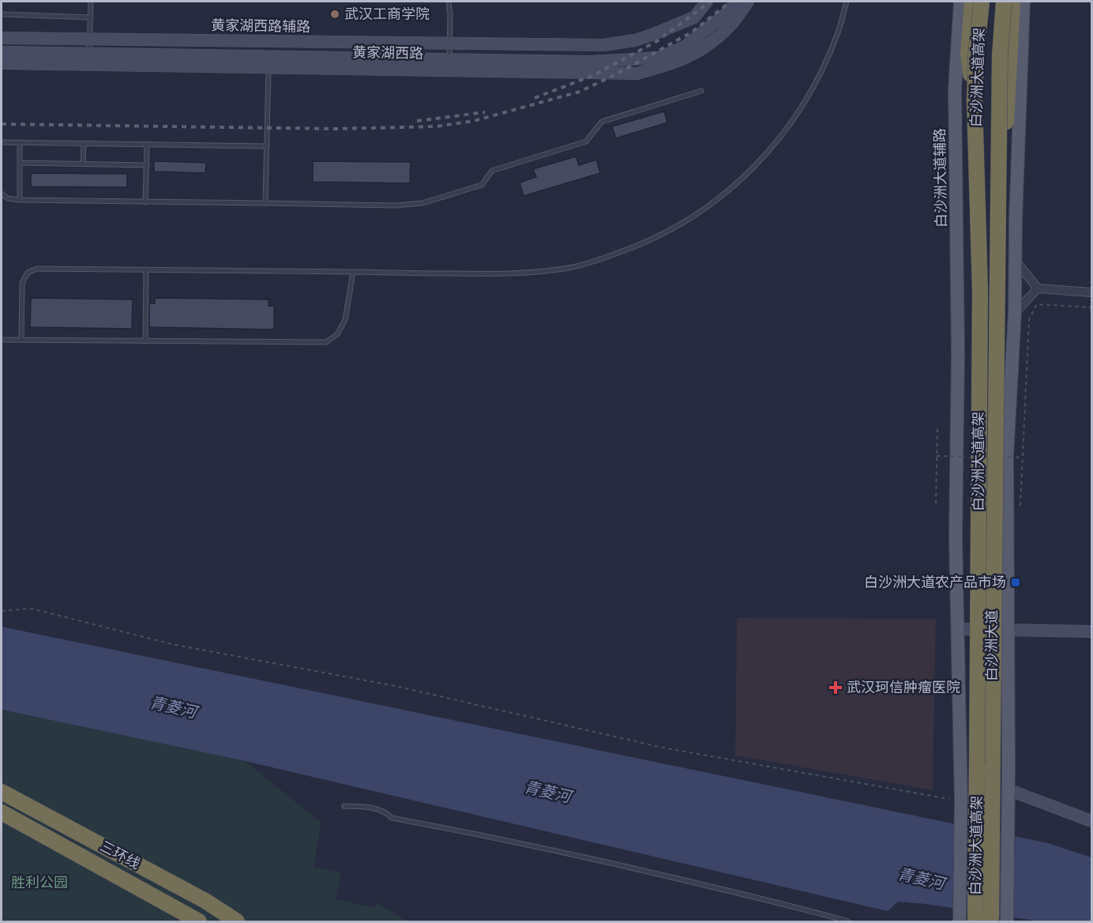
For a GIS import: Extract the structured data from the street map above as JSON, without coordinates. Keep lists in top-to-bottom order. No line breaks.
{"streets":{"highway":["白沙洲大道高架","三环线"],"main road":["黄家湖西路辅路","黄家湖西路","白沙洲大道辅路","白沙洲大道"]},"water":["青菱河"],"parks":["胜利公园"],"places":{"other":["武汉工商学院"],"transit":["白沙洲大道农产品市场"],"health":["武汉珂信肿瘤医院"]}}
